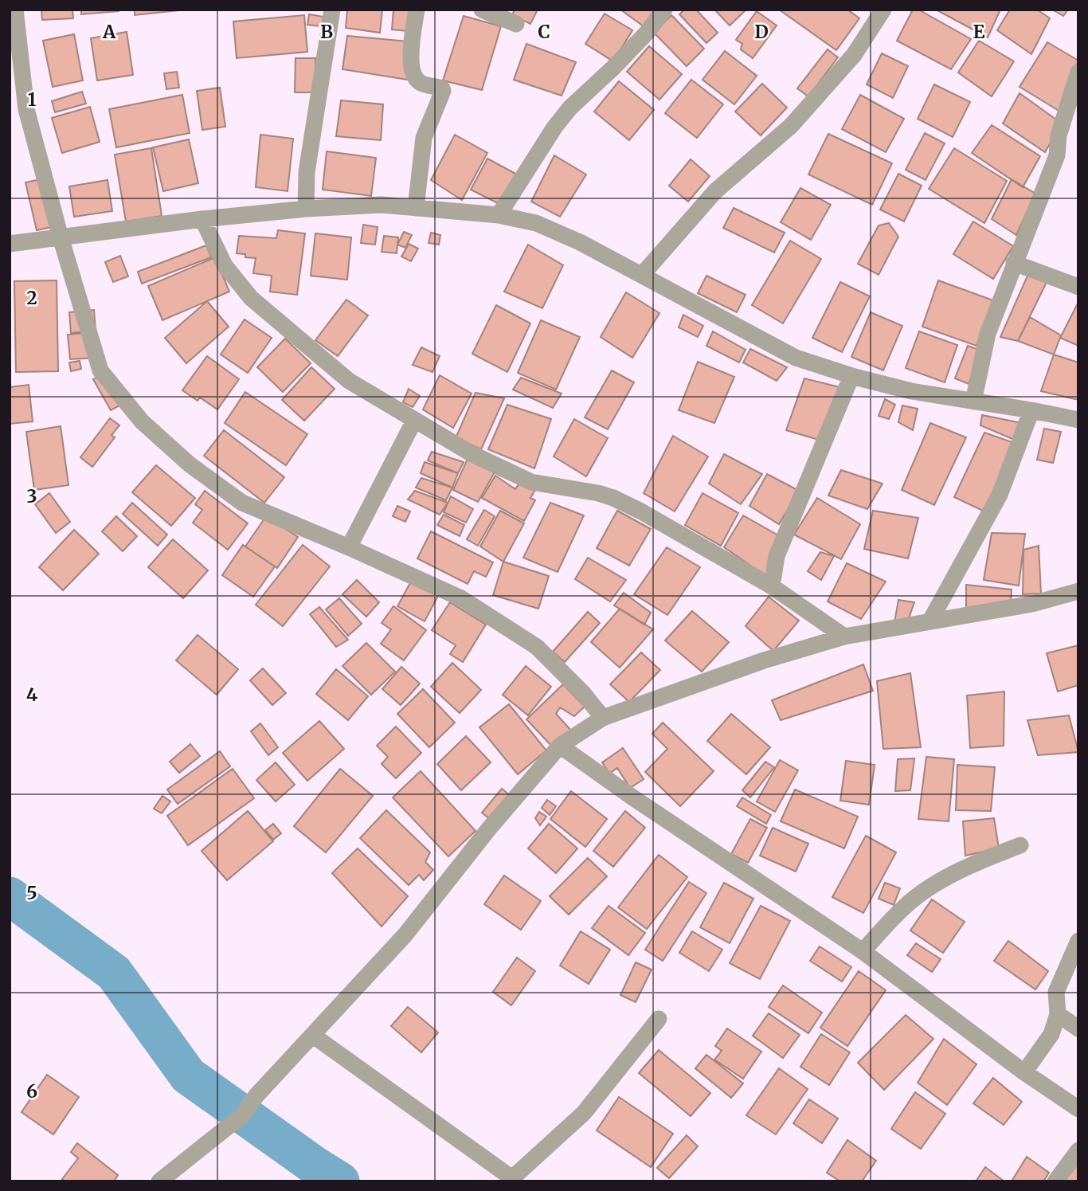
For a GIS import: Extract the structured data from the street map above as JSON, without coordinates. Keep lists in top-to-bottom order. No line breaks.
{"grid":{"columns":["A","B","C","D","E"],"rows":["1","2","3","4","5","6"]}}
